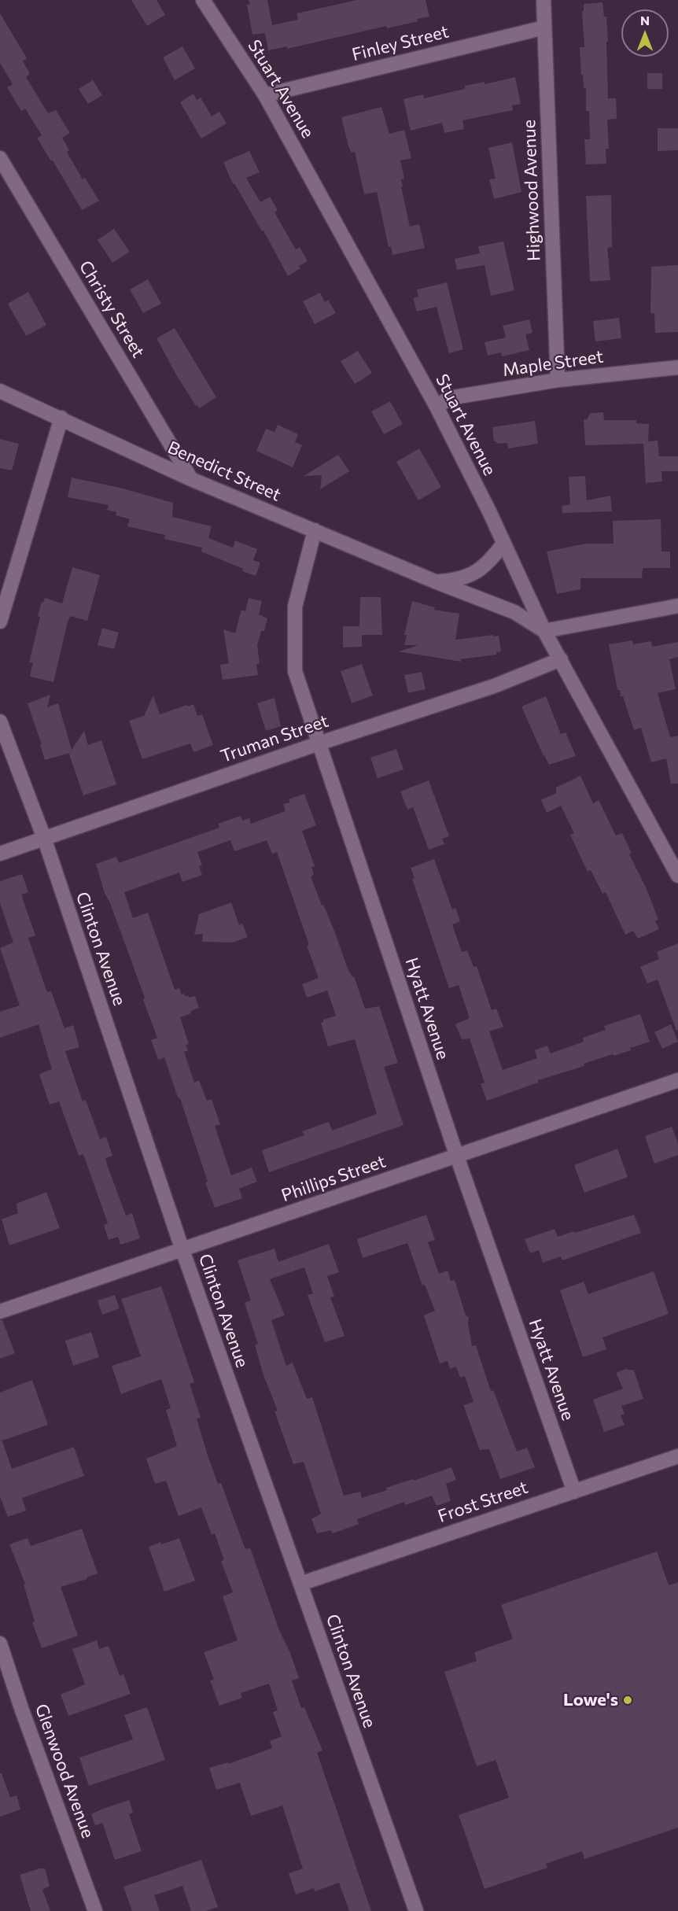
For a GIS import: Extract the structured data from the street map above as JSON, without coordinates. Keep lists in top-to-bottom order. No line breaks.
{"streets":{"street":["Finley Street","Stuart Avenue","Highwood Avenue","Christy Street","Maple Street","Benedict Street","Truman Street","Clinton Avenue","Hyatt Avenue","Phillips Street","Frost Street","Glenwood Avenue"]},"crossings":[["Finley Street","Stuart Avenue"],["Finley Street","Highwood Avenue"],["Stuart Avenue","Maple Street"],["Stuart Avenue","Benedict Street"],["Stuart Avenue","Truman Street"],["Highwood Avenue","Maple Street"],["Christy Street","Benedict Street"],["Benedict Street","Hyatt Avenue"],["Truman Street","Clinton Avenue"],["Truman Street","Hyatt Avenue"],["Clinton Avenue","Phillips Street"],["Clinton Avenue","Frost Street"],["Hyatt Avenue","Phillips Street"],["Hyatt Avenue","Frost Street"]],"places":["Lowe's"],"north":"top"}
